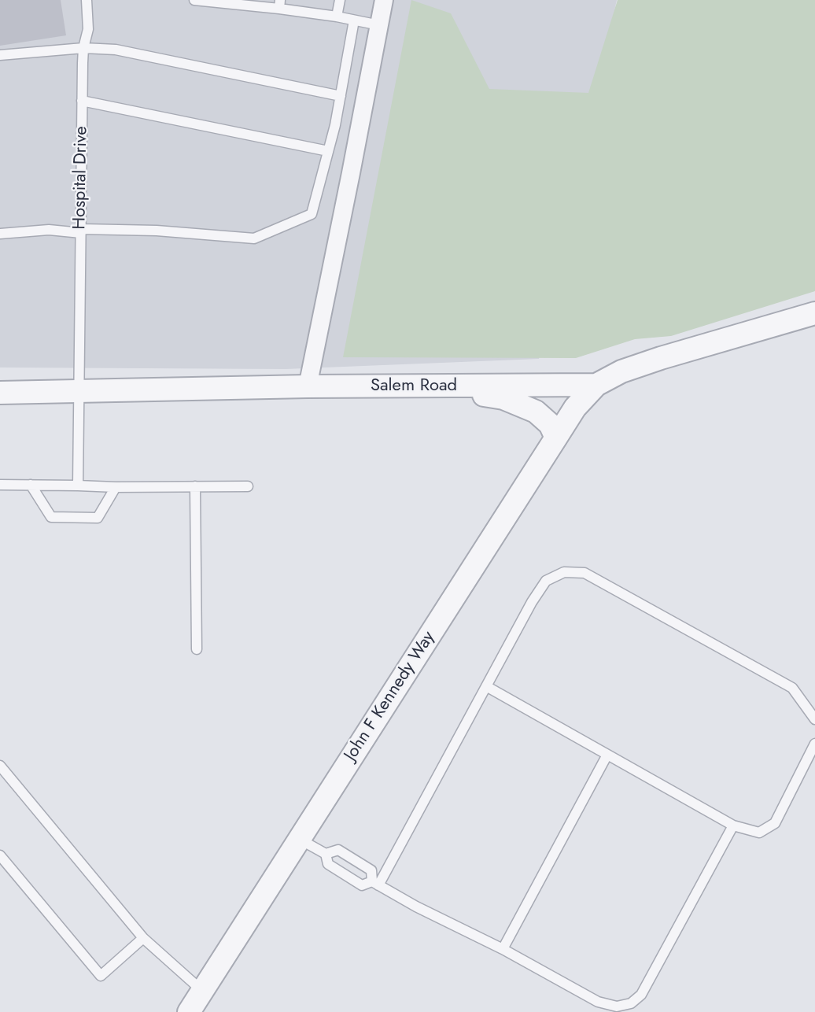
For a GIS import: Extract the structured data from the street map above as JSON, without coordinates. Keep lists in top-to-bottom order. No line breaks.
{"streets":{"street":["Salem Road","John F Kennedy Way"],"lane":["Hospital Drive"]},"crossings":[["Hospital Drive","Salem Road"],["Salem Road","John F Kennedy Way"]]}
